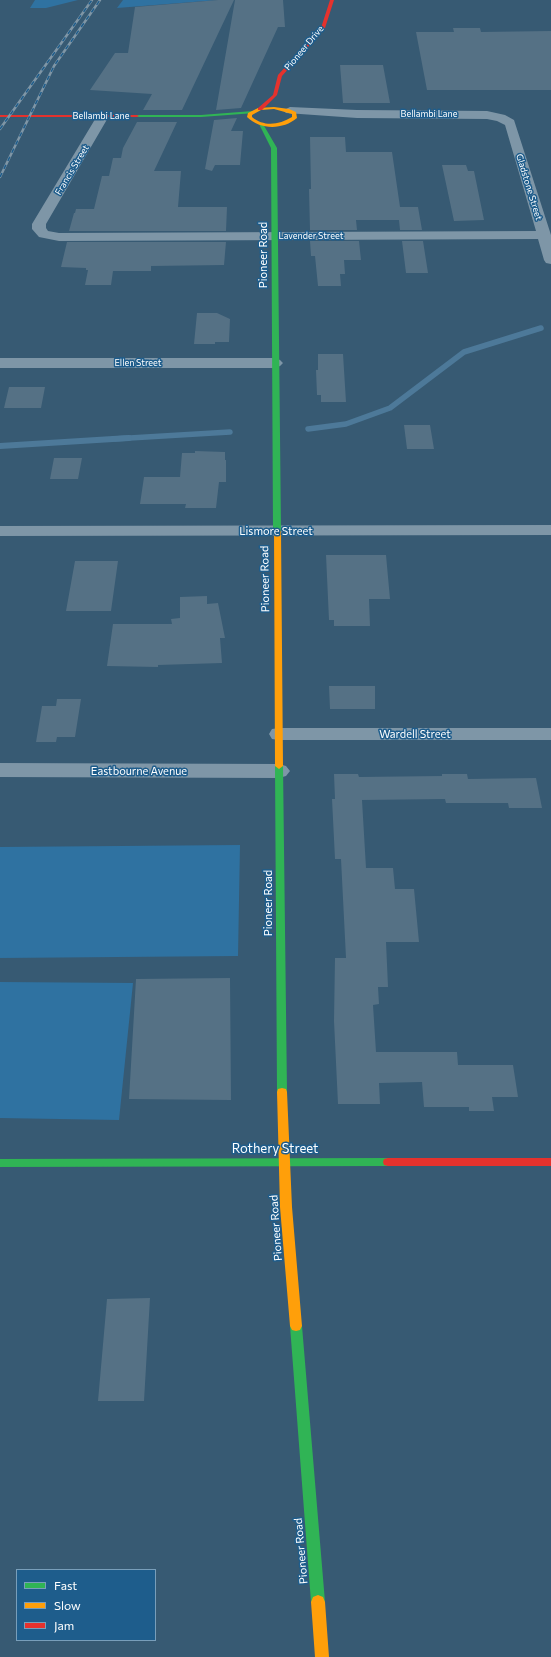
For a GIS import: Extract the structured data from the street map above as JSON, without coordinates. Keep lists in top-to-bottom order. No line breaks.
{"streets":{"main road":["Pioneer Drive","Bellambi Lane","Pioneer Road","Rothery Street"],"street":["Francis Street","Gladstone Street","Lavender Street","Ellen Street","Lismore Street","Wardell Street","Eastbourne Avenue"]},"crossings":[["Pioneer Drive","Bellambi Lane"],["Pioneer Drive","Pioneer Road"],["Bellambi Lane","Francis Street"],["Bellambi Lane","Gladstone Street"],["Bellambi Lane","Pioneer Road"],["Francis Street","Lavender Street"],["Gladstone Street","Lavender Street"],["Lavender Street","Pioneer Road"],["Pioneer Road","Ellen Street"],["Pioneer Road","Lismore Street"],["Pioneer Road","Wardell Street"],["Pioneer Road","Eastbourne Avenue"],["Pioneer Road","Rothery Street"]],"legend":["Fast","Slow","Jam"]}
